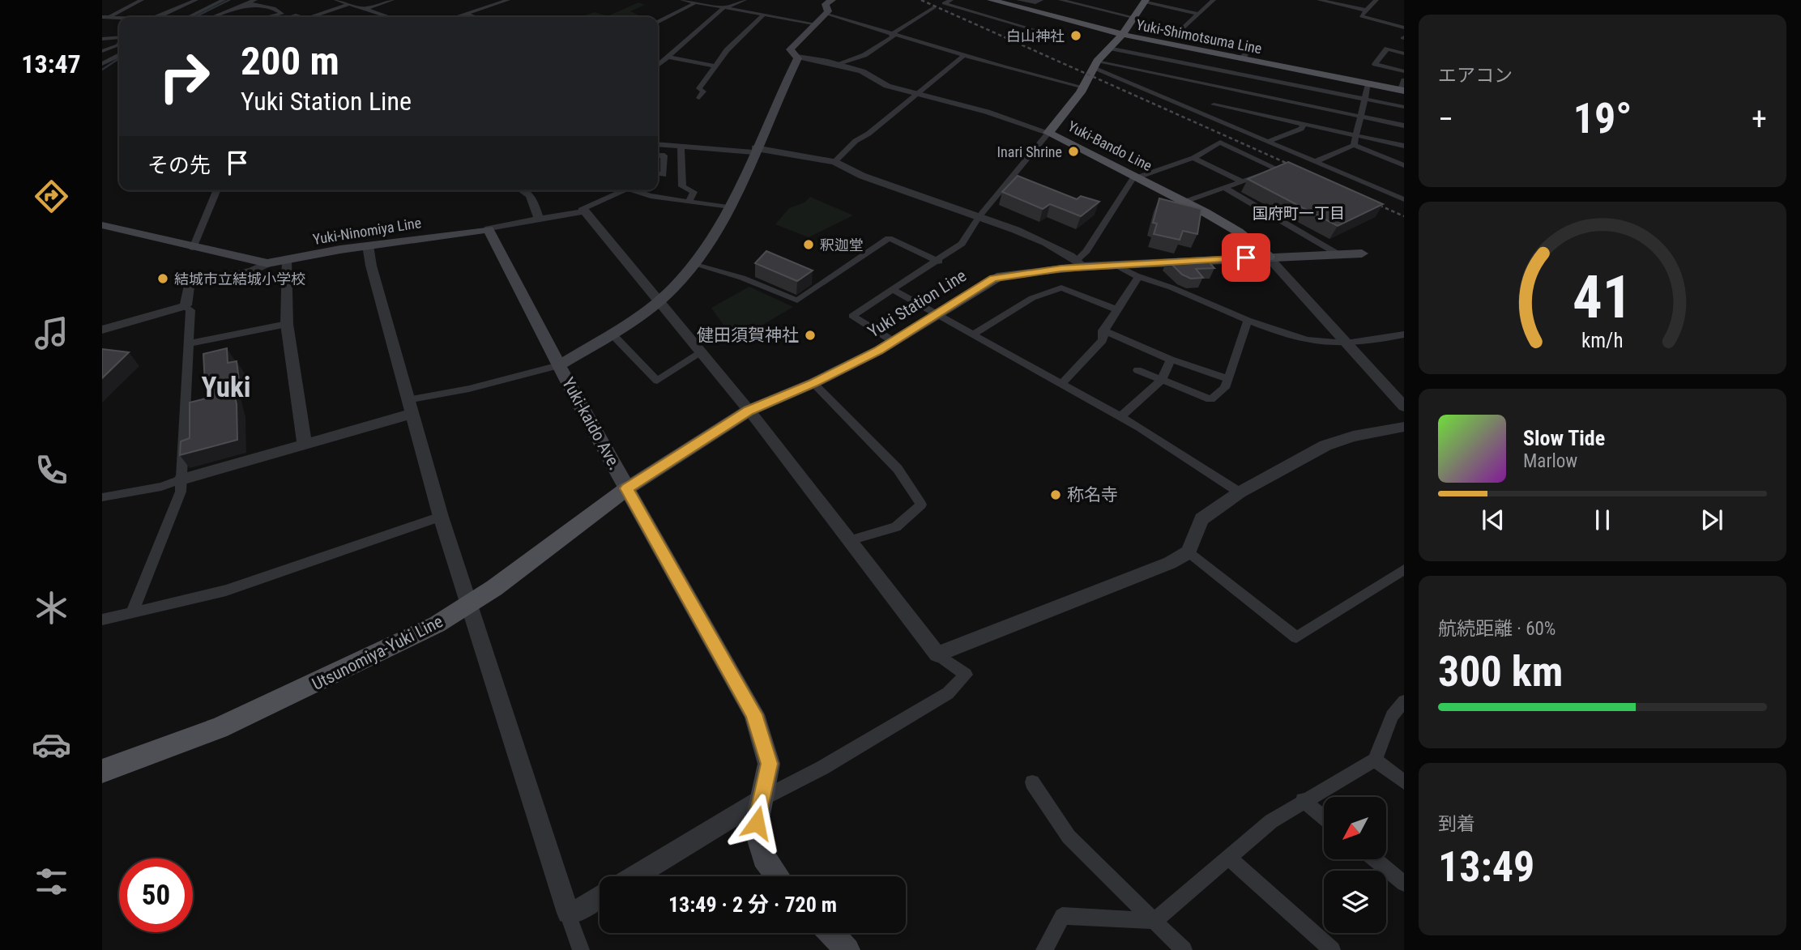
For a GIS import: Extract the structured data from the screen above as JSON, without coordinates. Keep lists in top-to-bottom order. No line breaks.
{"streets":{"main road":["Yuki-Shimotsuma Line","Yuki-Bando Line","Yuki-Ninomiya Line","Yuki Station Line","Yuki-kaido Ave.","Utsunomiya-Yuki Line"]},"crossings":[["Yuki-Shimotsuma Line","Yuki-Bando Line"],["Yuki-Bando Line","Yuki Station Line"],["Yuki Station Line","Yuki-kaido Ave."],["Yuki Station Line","Utsunomiya-Yuki Line"],["Yuki-kaido Ave.","Utsunomiya-Yuki Line"]],"districts":["国府町一丁目","Yuki"],"places":["白山神社","Inari Shrine","釈迦堂","結城市立結城小学校","健田須賀神社","称名寺"],"north":"bottom left","page":{"tabs":"13:47","tile":["エアコン",["航続距離 · 60%","300 km"],["到着","13:49"]],"turn":["200 m","Yuki Station Line"],"heat":["−","19°","+"],"then":"その先","song":["Slow Tide","Marlow"],"limit":"50","trip":"13:49 · 2 分 · 720 m","gauge":["41","km/h"]}}
